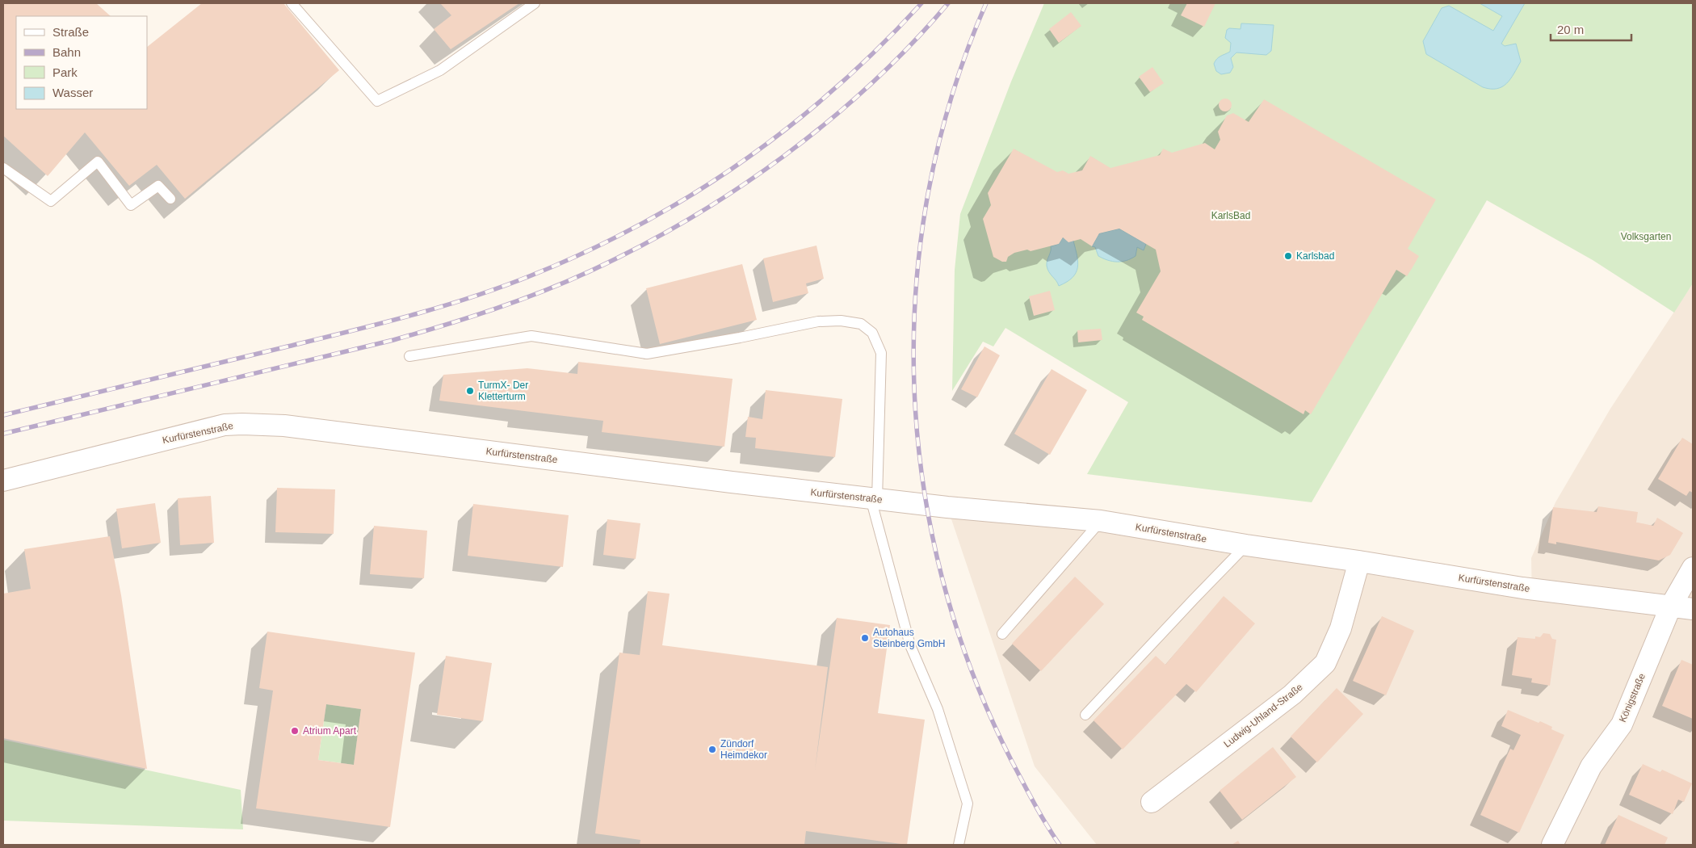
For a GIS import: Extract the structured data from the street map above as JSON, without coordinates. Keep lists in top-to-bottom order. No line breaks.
{"streets":{"street":["Kurfürstenstraße","Königstraße","Ludwig-Uhland-Straße"]},"crossings":[["Kurfürstenstraße","Königstraße"],["Kurfürstenstraße","Ludwig-Uhland-Straße"]],"parks":["KarlsBad","Volksgarten"],"places":["Karlsbad","TurmX- Der Kletterturm","Autohaus Steinberg GmbH","Atrium Apart","Zündorf Heimdekor"],"legend":["Straße","Bahn","Park","Wasser"],"scale_bar":"20 m"}
